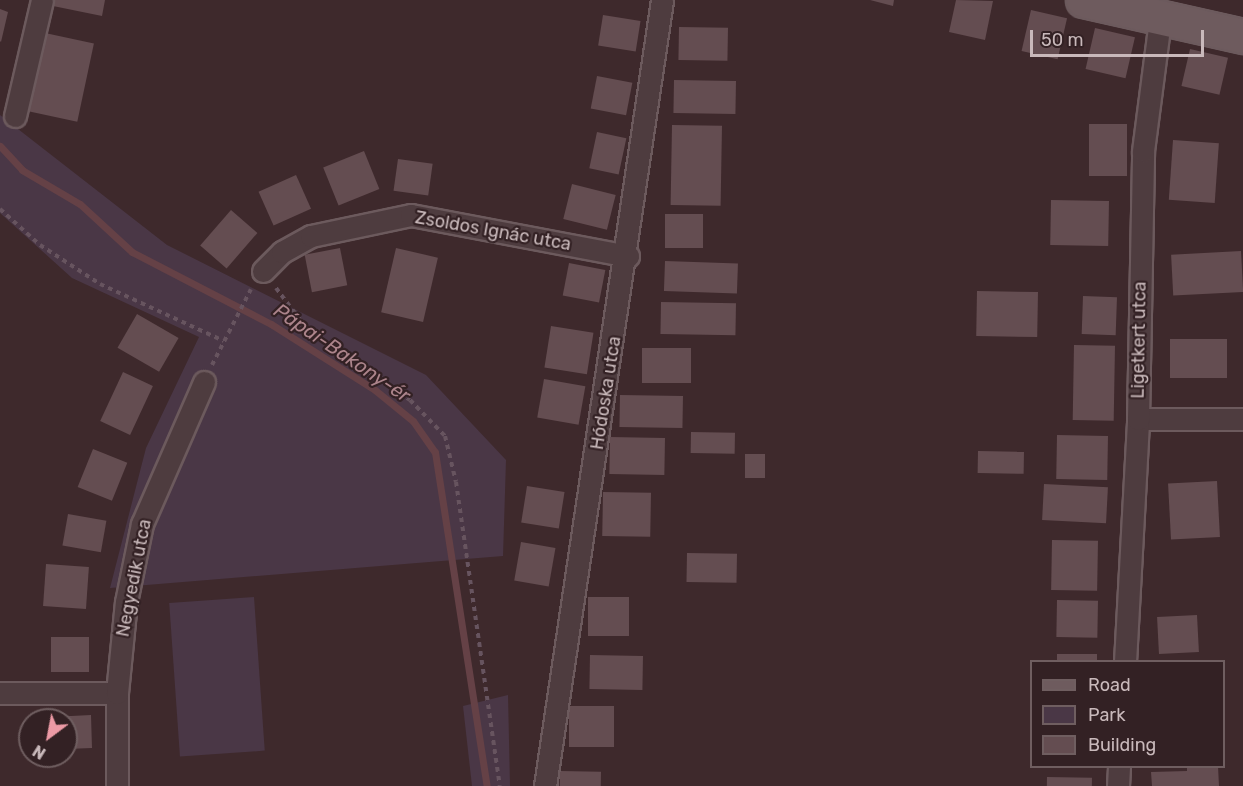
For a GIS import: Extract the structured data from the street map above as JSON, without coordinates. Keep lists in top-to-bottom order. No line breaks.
{"streets":{"street":["Zsoldos Ignác utca","Ligetkert utca","Hódoska utca","Negyedik utca"]},"crossings":[["Zsoldos Ignác utca","Hódoska utca"]],"water":["Pápai-Bakony-ér"],"legend":["Road","Park","Building"],"scale_bar":"50 m","north":"bottom left"}
